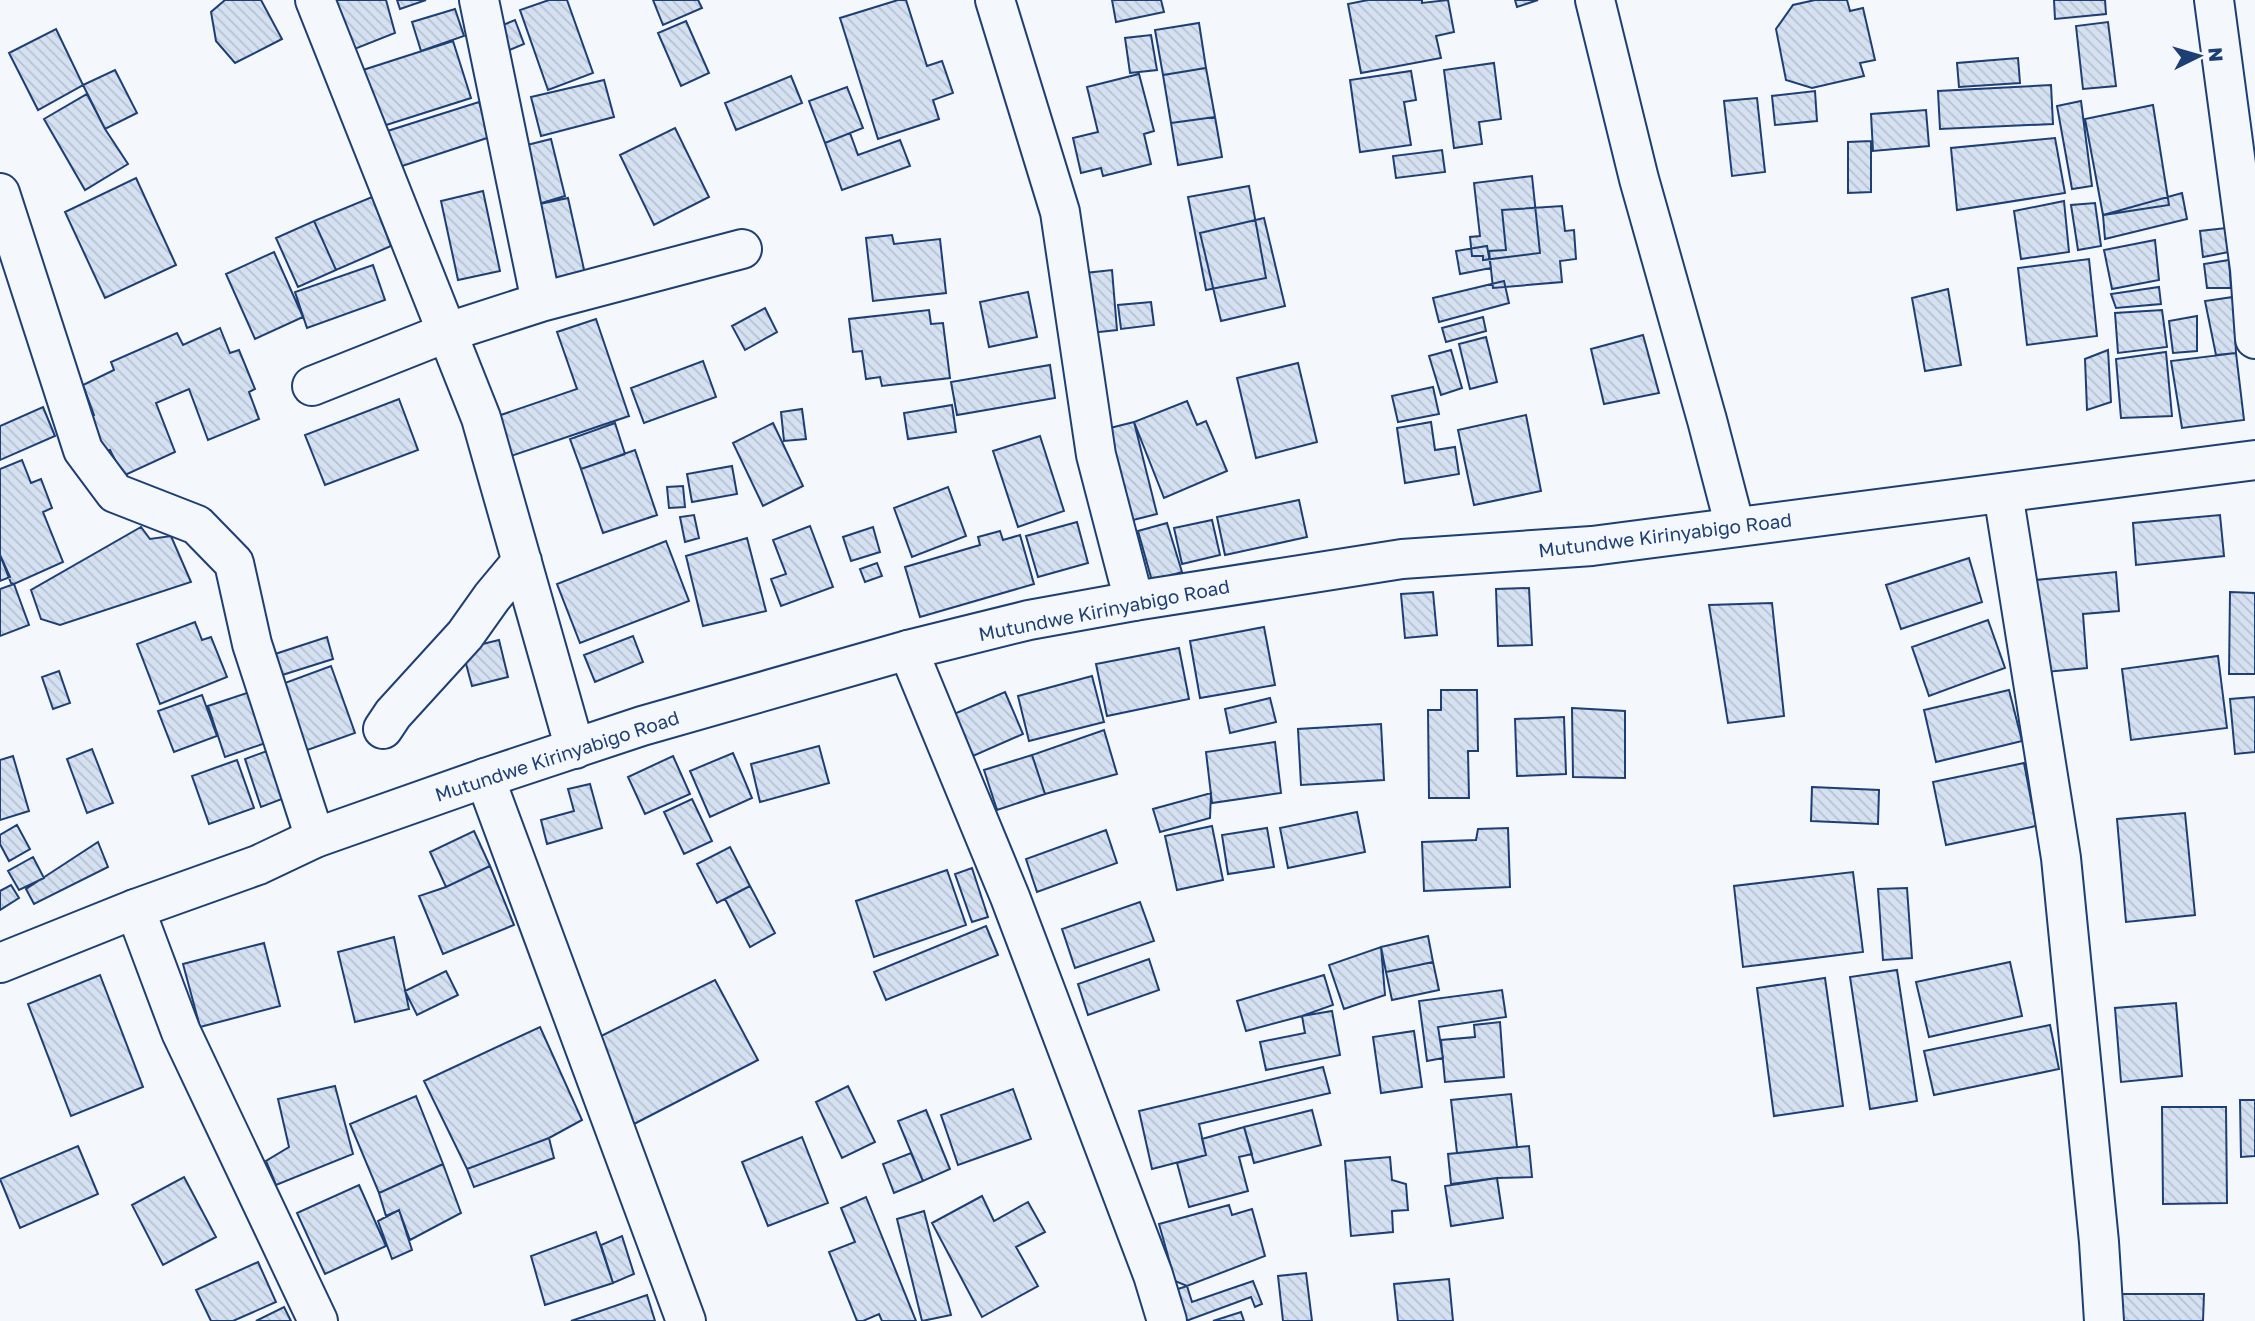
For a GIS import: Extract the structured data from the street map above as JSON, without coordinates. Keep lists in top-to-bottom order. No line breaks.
{"streets":{"street":["Mutundwe Kirinyabigo Road"]},"north":"right"}
